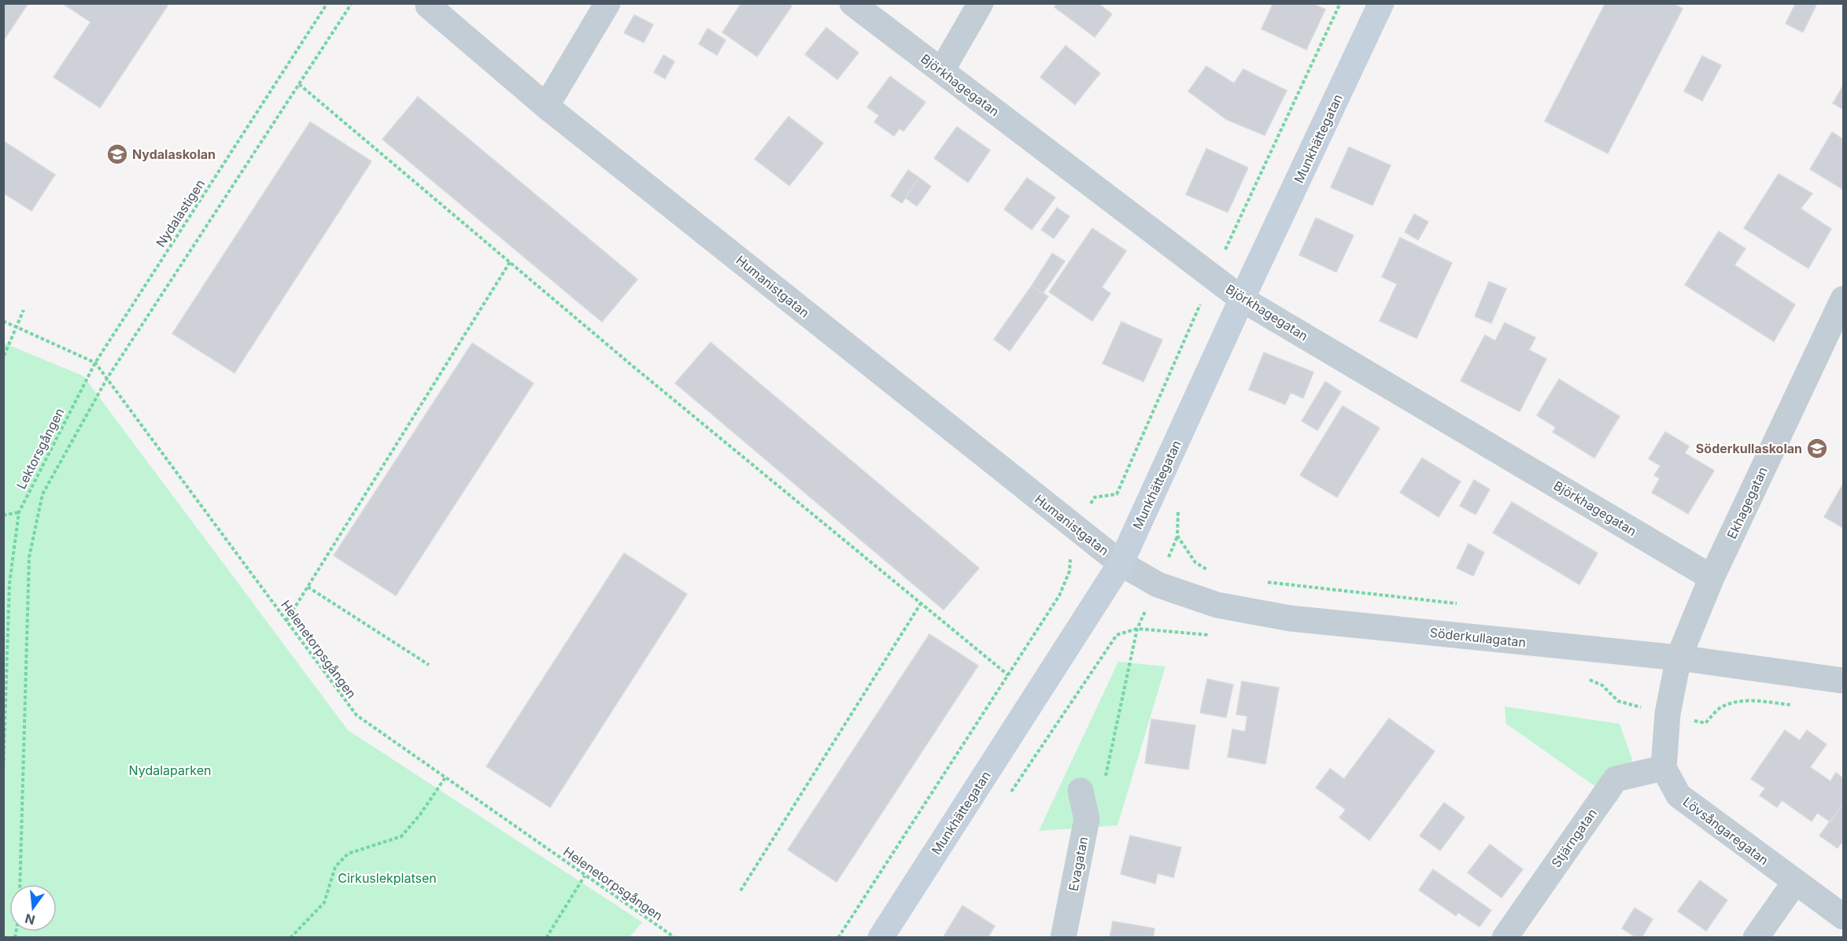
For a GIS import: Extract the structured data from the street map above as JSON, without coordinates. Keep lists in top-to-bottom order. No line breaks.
{"streets":{"main road":["Munkhättegatan"],"street":["Björkhagegatan","Humanistgatan","Ekhagegatan","Söderkullagatan","Lövsångaregatan","Stjärngatan","Evagatan"],"path":["Nydalastigen","Lektorsgången","Helenetorpsgången"]},"crossings":[["Björkhagegatan","Munkhättegatan"],["Björkhagegatan","Ekhagegatan"],["Munkhättegatan","Humanistgatan"],["Munkhättegatan","Söderkullagatan"],["Nydalastigen","Lektorsgången"],["Nydalastigen","Helenetorpsgången"],["Humanistgatan","Söderkullagatan"],["Lektorsgången","Helenetorpsgången"],["Ekhagegatan","Söderkullagatan"],["Lövsångaregatan","Stjärngatan"]],"parks":["Nydalaparken","Cirkuslekplatsen"],"places":{"school or university":["Nydalaskolan","Söderkullaskolan"]},"north":"bottom"}
